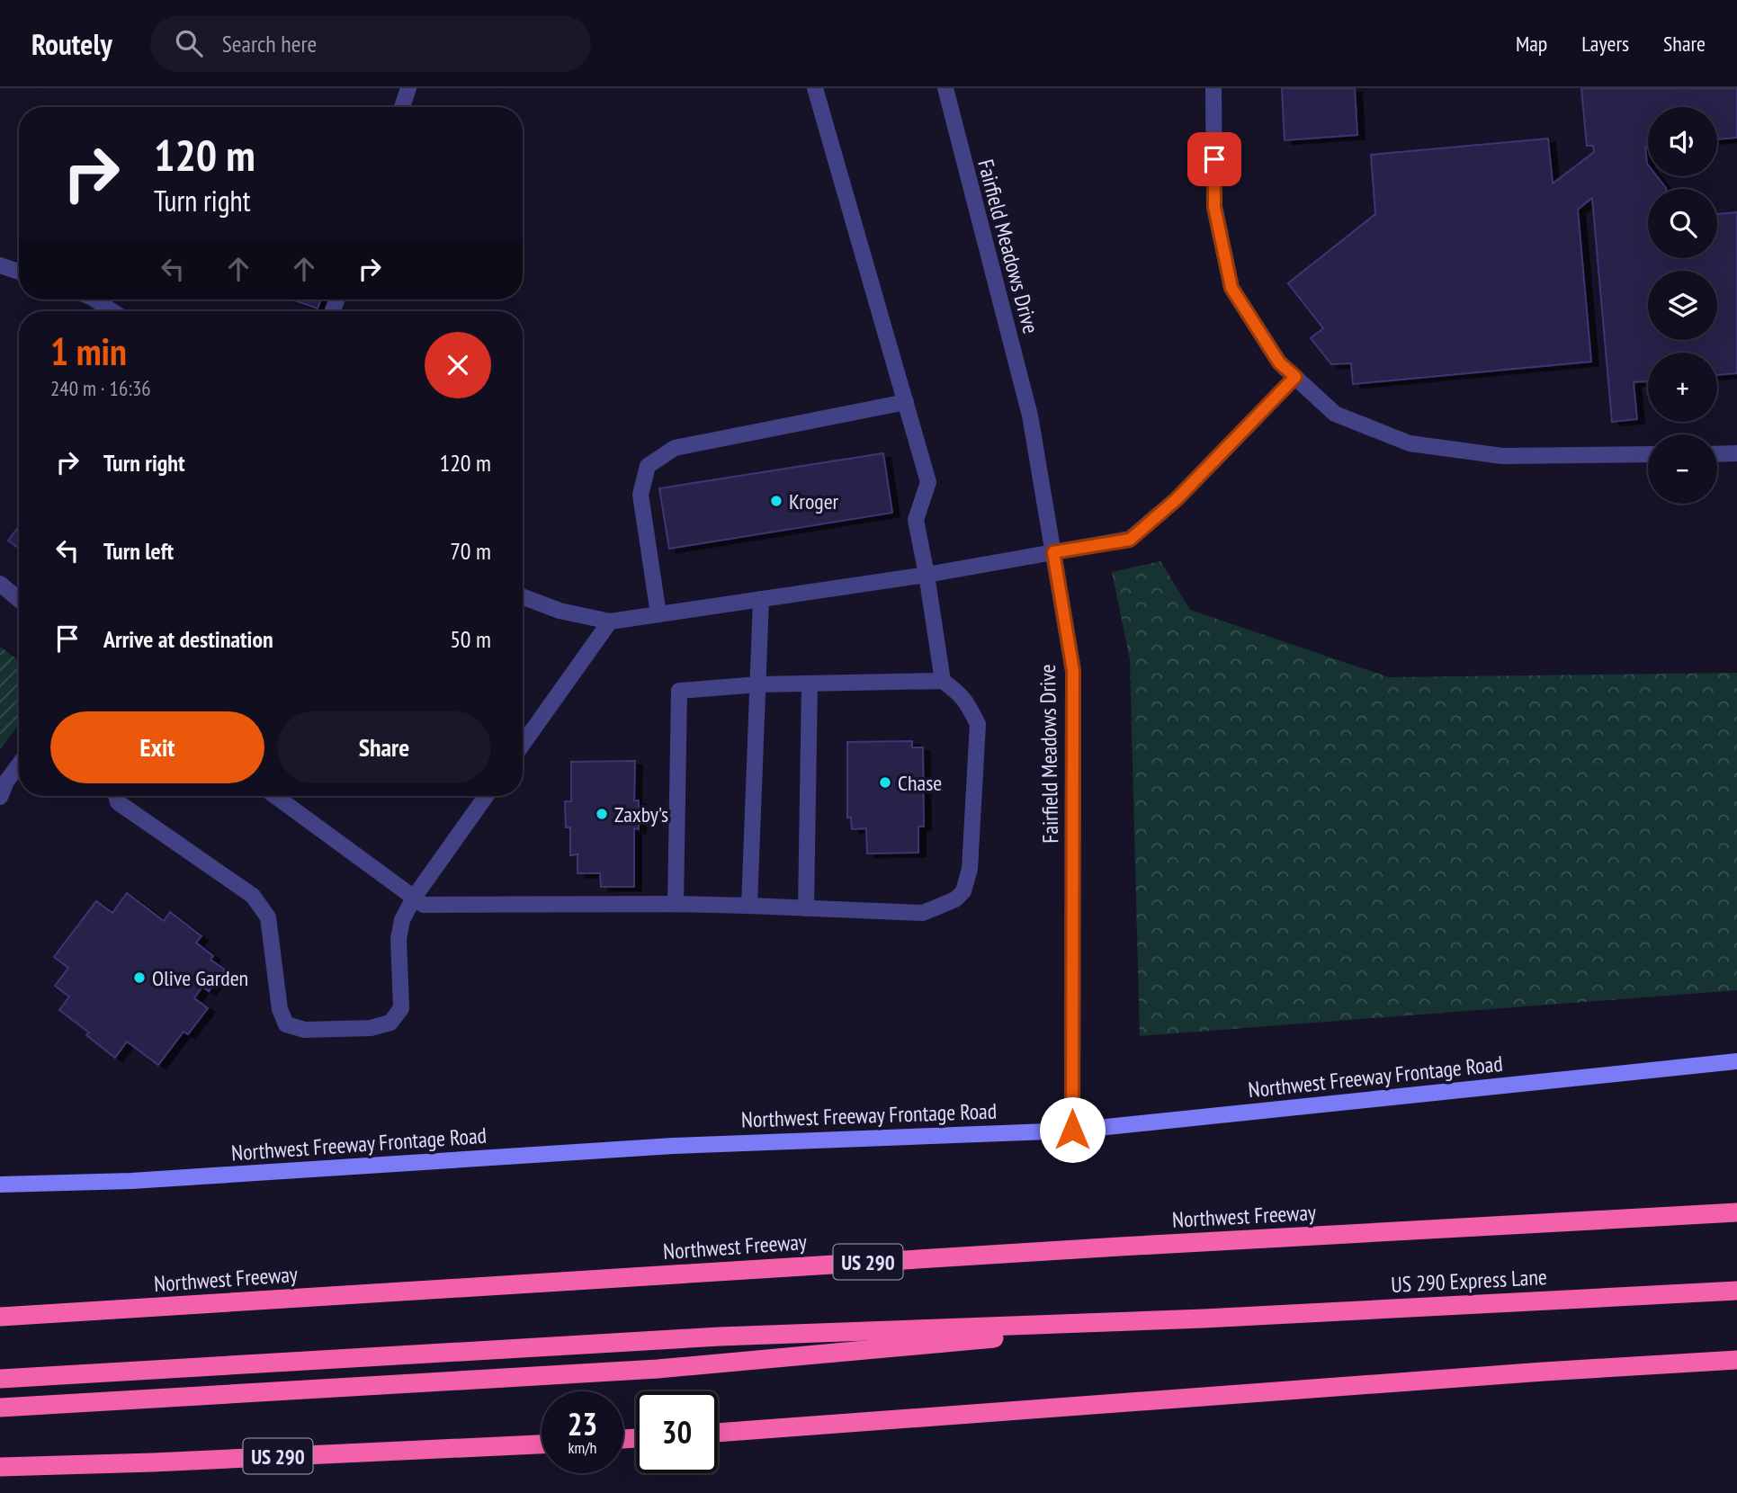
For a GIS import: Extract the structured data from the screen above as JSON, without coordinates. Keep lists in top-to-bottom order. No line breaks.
{"streets":{"highway":["Northwest Freeway","US 290","US 290 Express Lane"],"main road":["Northwest Freeway Frontage Road"],"street":["Fairfield Meadows Drive"]},"crossings":[["Fairfield Meadows Drive","Northwest Freeway Frontage Road"]],"places":["Kroger","Chase","Zaxby's","Olive Garden"],"page":{"header":"Routely","search":"Search here","nav":["Map","Layers","Share"],"map_buttons":["+","−"],"turn":["120 m","Turn right"],"heading":["1 min","240 m · 16:36"],"list":[{"name":"Turn right","value":"120 m"},{"name":"Turn left","value":"70 m"},{"name":"Arrive at destination","value":"50 m"}],"buttons":["Exit","Share"],"speed":"23 km/h","limit":"30"}}
